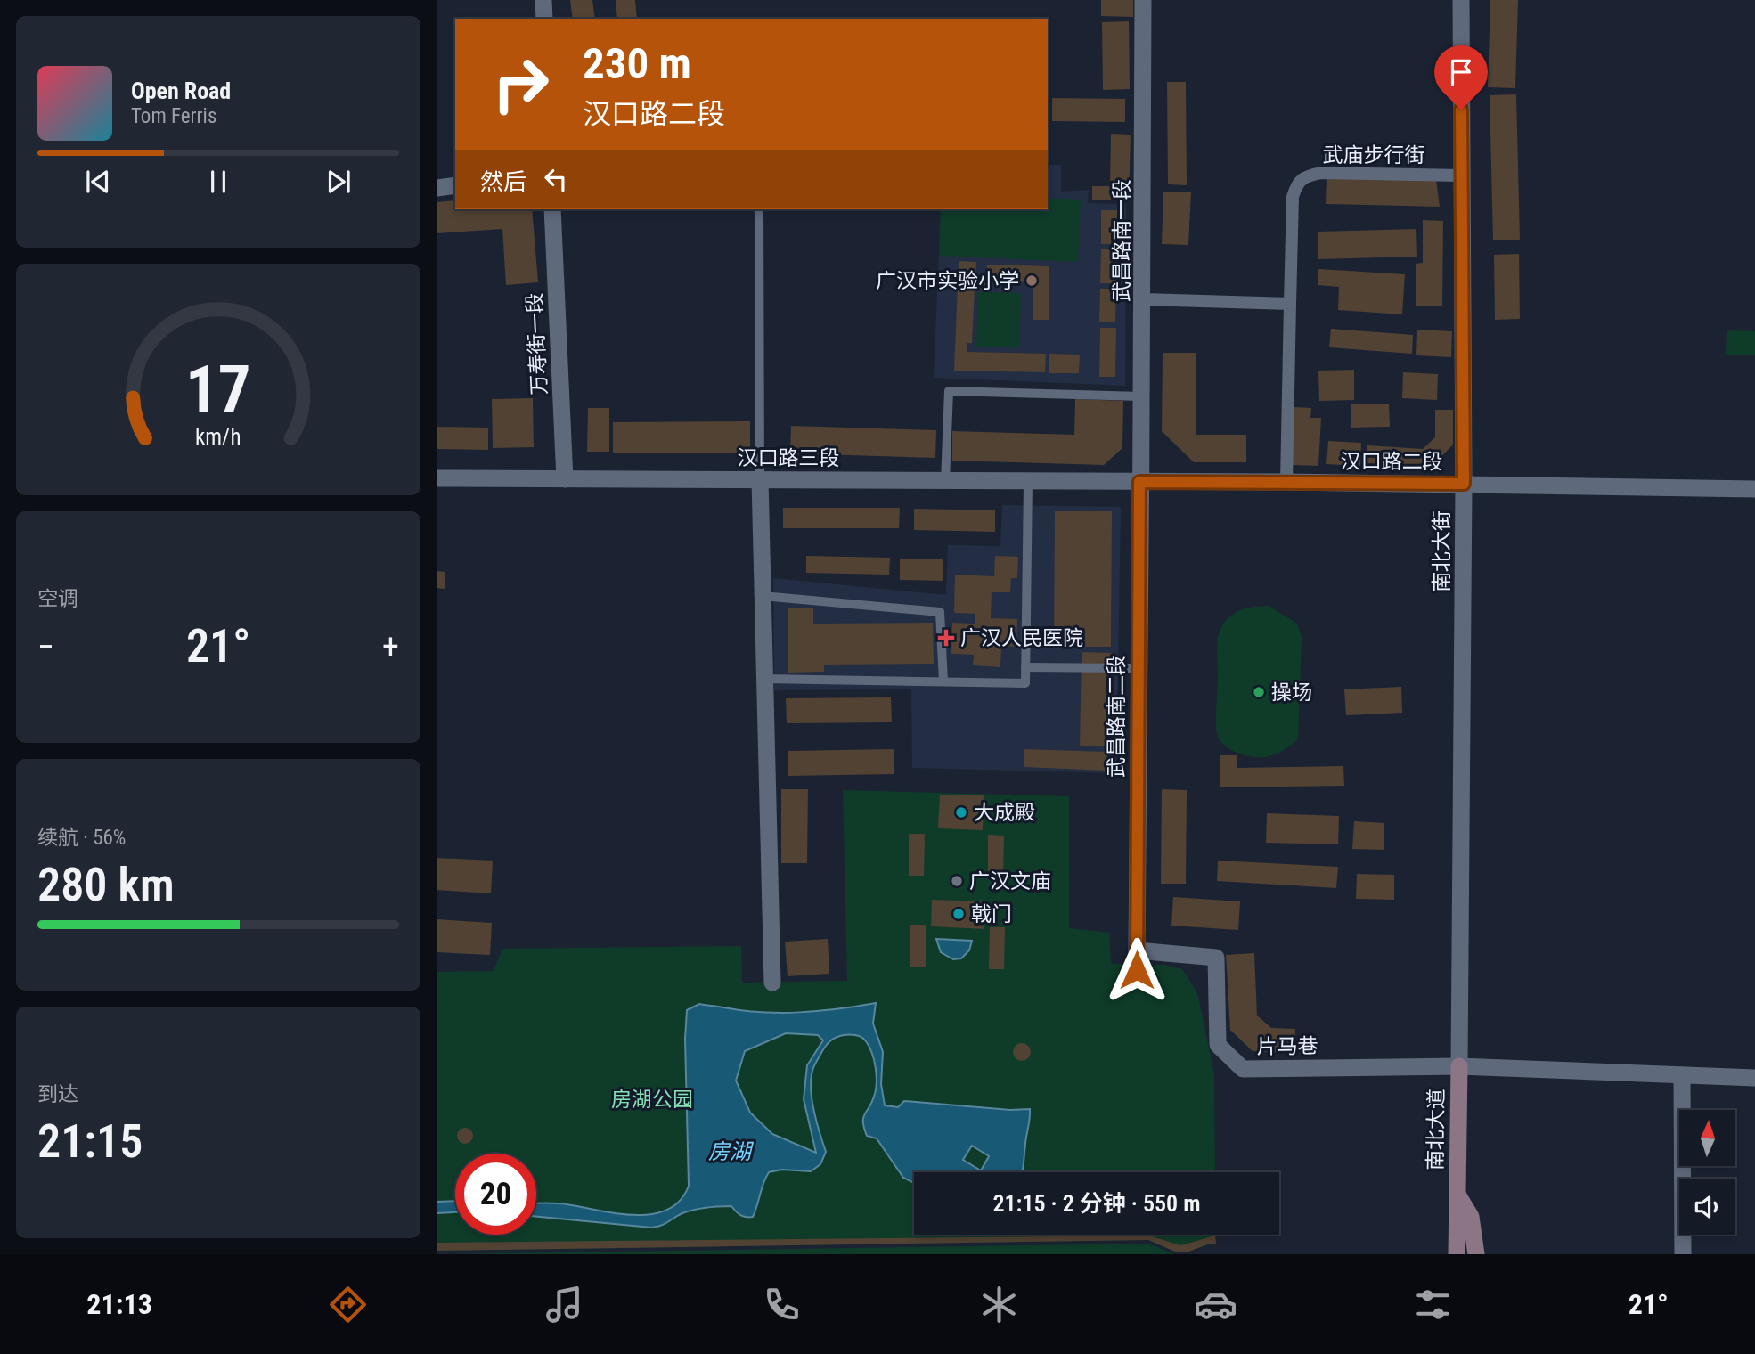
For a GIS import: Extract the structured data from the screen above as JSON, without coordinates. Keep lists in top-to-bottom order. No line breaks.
{"streets":{"main road":["南北大道"],"street":["武庙步行街","武昌路南一段","万寿街一段","汉口路三段","汉口路二段","南北大街","武昌路南二段","片马巷"]},"crossings":[["武庙步行街","汉口路二段"],["武庙步行街","南北大街"],["武昌路南一段","汉口路三段"],["武昌路南一段","汉口路二段"],["武昌路南一段","武昌路南二段"],["万寿街一段","汉口路三段"],["汉口路三段","汉口路二段"],["汉口路三段","武昌路南二段"],["汉口路二段","南北大街"],["汉口路二段","武昌路南二段"],["南北大街","片马巷"],["南北大街","南北大道"],["武昌路南二段","片马巷"],["片马巷","南北大道"]],"water":["房湖"],"parks":["房湖公园"],"places":{"other":["广汉市实验小学","操场","大成殿","广汉文庙","戟门"],"health":["广汉人民医院"]},"north":"top","page":{"turn":["230 m","汉口路二段"],"song":["Open Road","Tom Ferris"],"then":"然后","tile":["空调",["续航 · 56%","280 km"],["到达","21:15"]],"heat":["−","21°","+"],"limit":"20","trip":"21:15 · 2 分钟 · 550 m","tabs":["21:13","21°"],"gauge":["17","km/h"]}}
